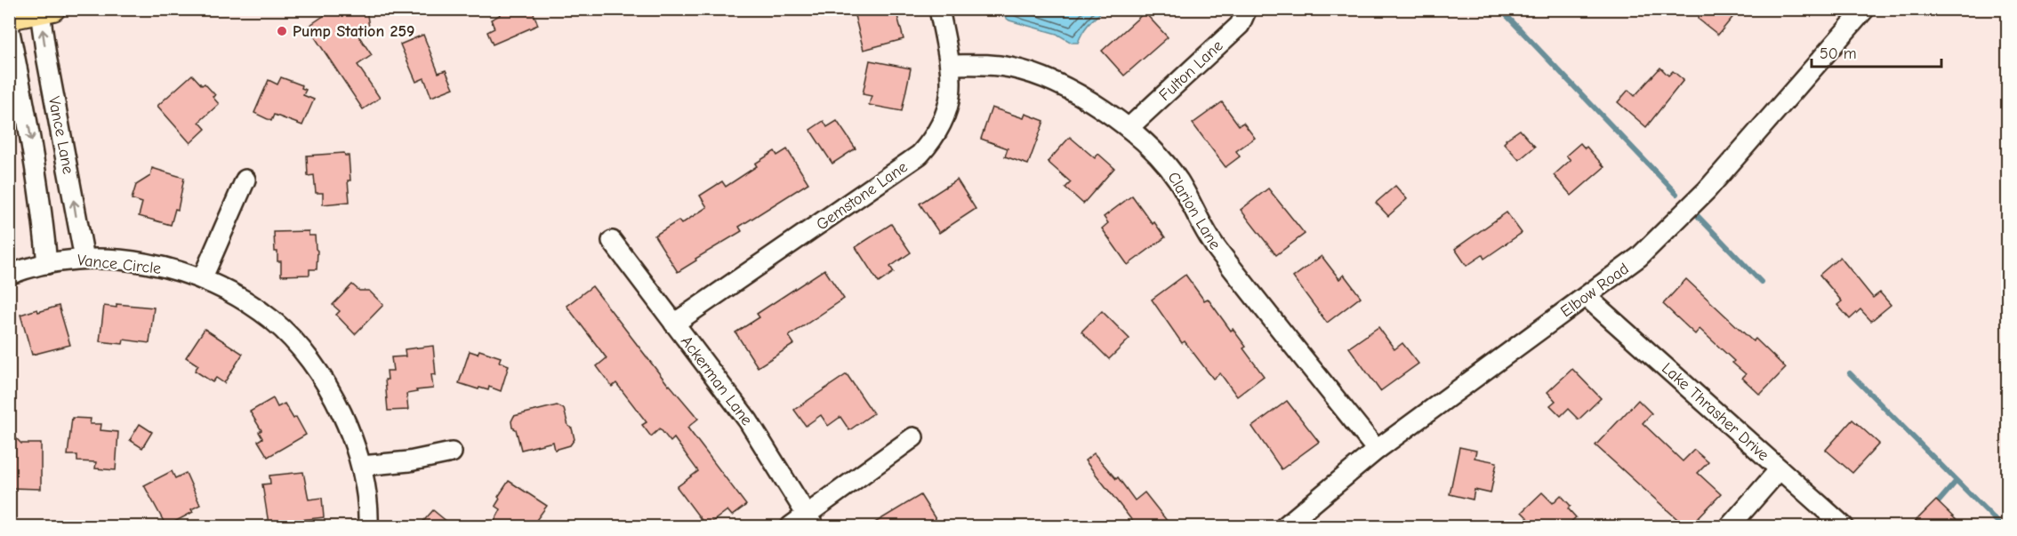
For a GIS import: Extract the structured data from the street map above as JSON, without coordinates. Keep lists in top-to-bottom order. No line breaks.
{"streets":{"street":["Fulton Lane","Vance Lane","Gemstone Lane","Clarion Lane","Vance Circle","Elbow Road","Ackerman Lane","Lake Thrasher Drive"]},"crossings":[["Fulton Lane","Clarion Lane"],["Vance Lane","Vance Circle"],["Gemstone Lane","Clarion Lane"],["Gemstone Lane","Ackerman Lane"],["Clarion Lane","Elbow Road"],["Elbow Road","Lake Thrasher Drive"]],"places":["Pump Station 259"],"scale_bar":"50 m"}
